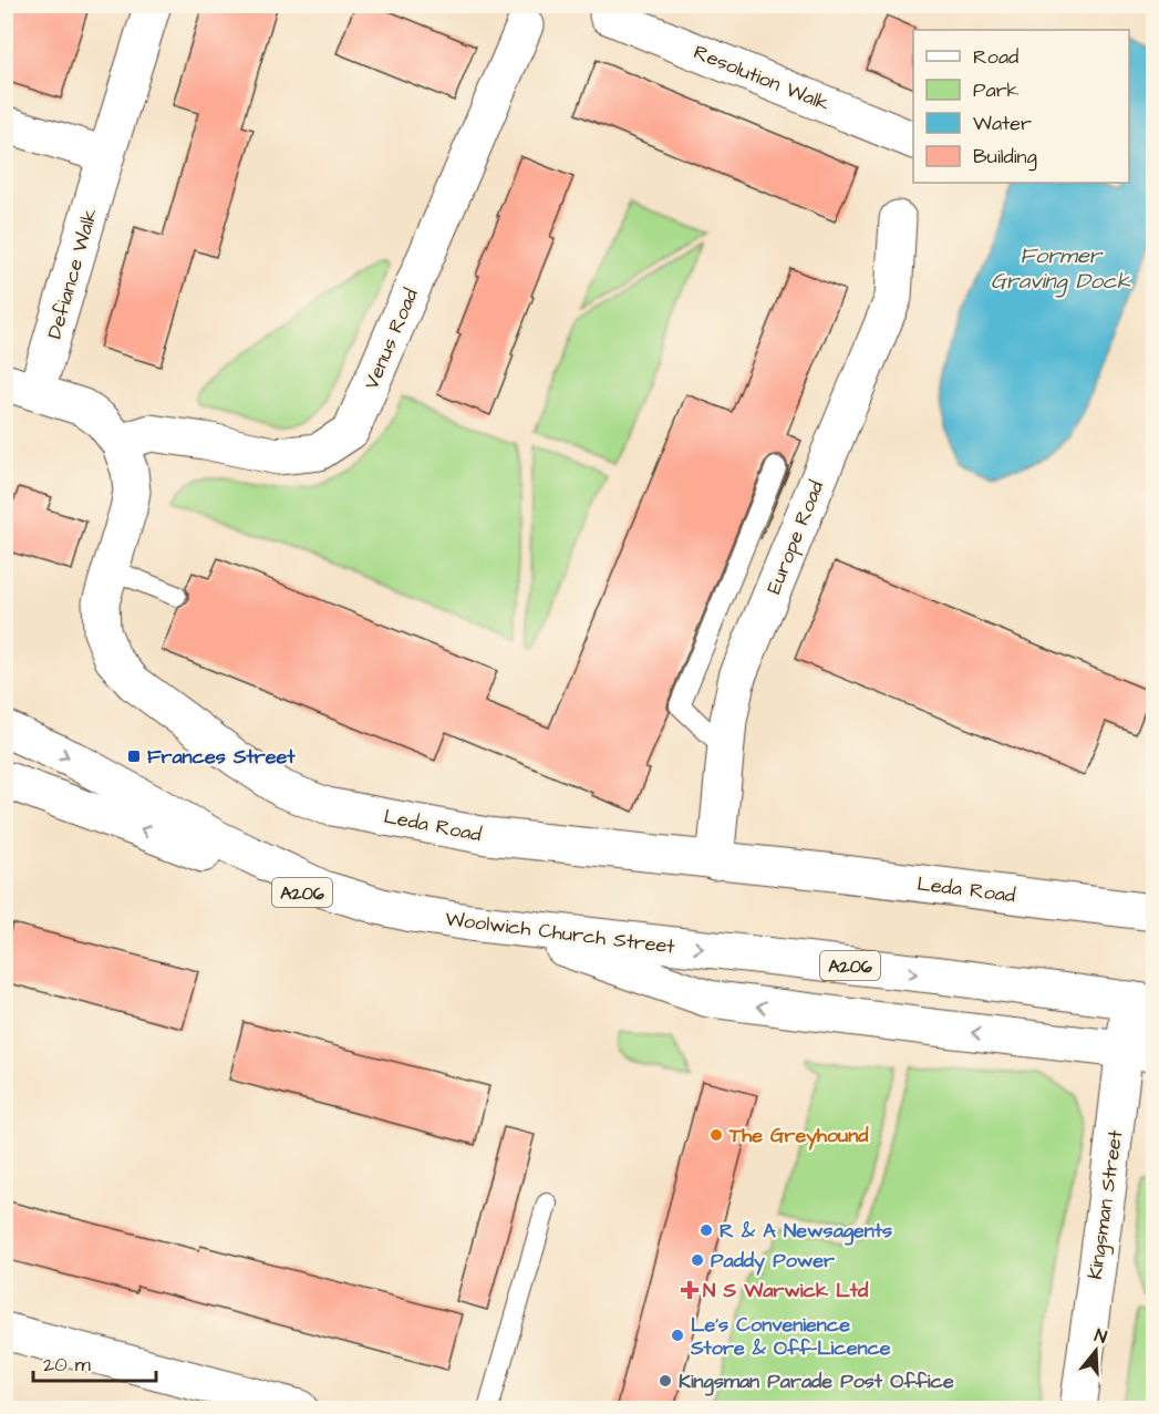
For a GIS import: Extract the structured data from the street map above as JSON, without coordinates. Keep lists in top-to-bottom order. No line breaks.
{"streets":{"street":["Resolution Walk","Defiance Walk","Venus Road","Europe Road","Leda Road","A206","Woolwich Church Street","Kingsman Street"]},"crossings":[["Defiance Walk","Leda Road"],["Venus Road","Leda Road"],["Europe Road","Leda Road"],["Woolwich Church Street","Kingsman Street"]],"water":["Former Graving Dock"],"places":{"transit":["Frances Street"],"other":["The Greyhound","R & A Newsagents","Paddy Power","Le's Convenience Store & Off-Licence","Kingsman Parade Post Office"],"health":["N S Warwick Ltd"]},"legend":["Road","Park","Water","Building"],"scale_bar":"20 m","north":"top"}
